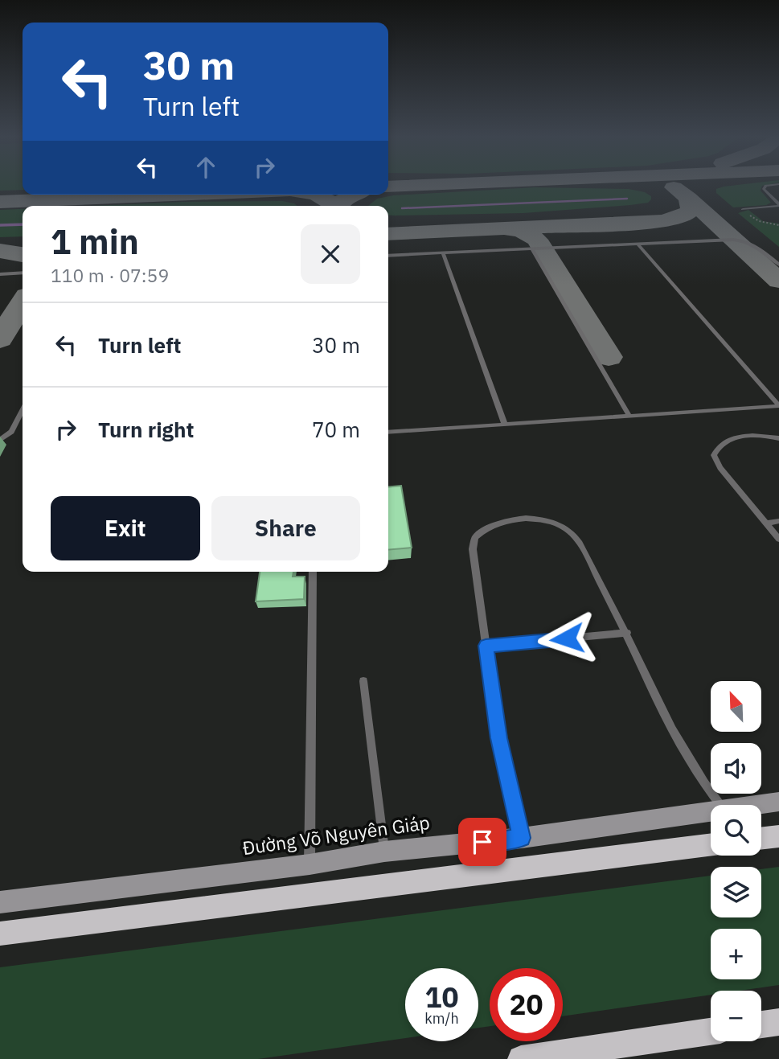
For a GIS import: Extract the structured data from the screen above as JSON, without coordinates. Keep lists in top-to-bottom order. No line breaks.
{"streets":{"main road":["Đường Võ Nguyên Giáp"]},"north":"top left","page":{"turn":["30 m","Turn left"],"heading":["1 min","110 m · 07:59"],"list":[{"name":"Turn left","value":"30 m"},{"name":"Turn right","value":"70 m"}],"buttons":["Exit","Share"],"map_buttons":["+","−"],"speed":"10 km/h","limit":"20"}}
